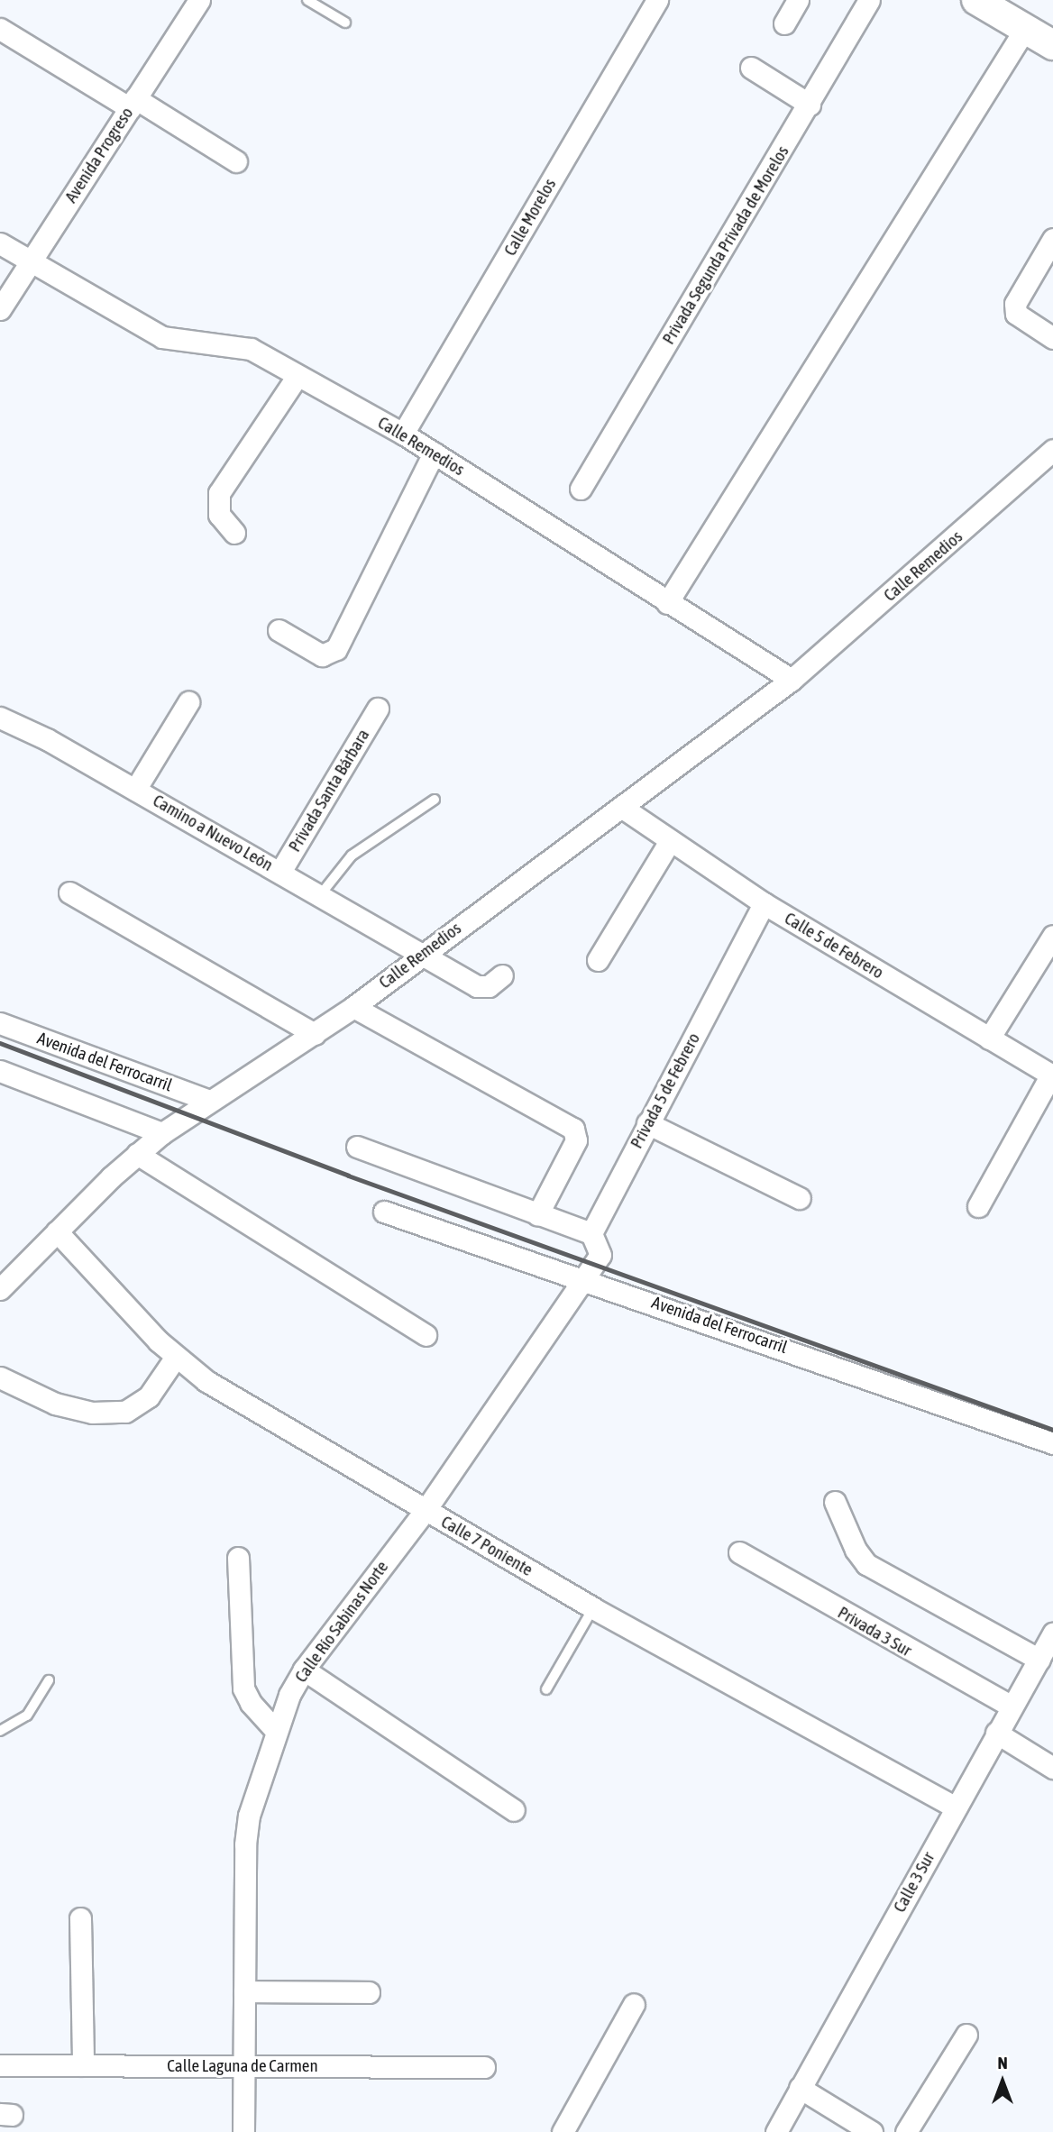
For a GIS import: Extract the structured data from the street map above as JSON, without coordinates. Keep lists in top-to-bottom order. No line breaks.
{"streets":{"street":["Avenida Progreso","Calle Morelos","Privada Segunda Privada de Morelos","Calle Remedios","Privada Santa Bárbara","Camino a Nuevo León","Calle 5 de Febrero","Avenida del Ferrocarril","Privada 5 de Febrero","Calle 7 Poniente","Calle Río Sabinas Norte","Privada 3 Sur","Calle 3 Sur","Calle Laguna de Carmen"]},"crossings":[["Avenida Progreso","Calle Remedios"],["Calle Morelos","Calle Remedios"],["Calle Remedios","Camino a Nuevo León"],["Calle Remedios","Calle 5 de Febrero"],["Calle Remedios","Avenida del Ferrocarril"],["Calle Remedios","Calle 7 Poniente"],["Privada Santa Bárbara","Camino a Nuevo León"],["Calle 5 de Febrero","Privada 5 de Febrero"],["Avenida del Ferrocarril","Calle Río Sabinas Norte"],["Calle 7 Poniente","Calle Río Sabinas Norte"],["Calle 7 Poniente","Calle 3 Sur"],["Calle Río Sabinas Norte","Calle Laguna de Carmen"],["Privada 3 Sur","Calle 3 Sur"]],"north":"top"}
